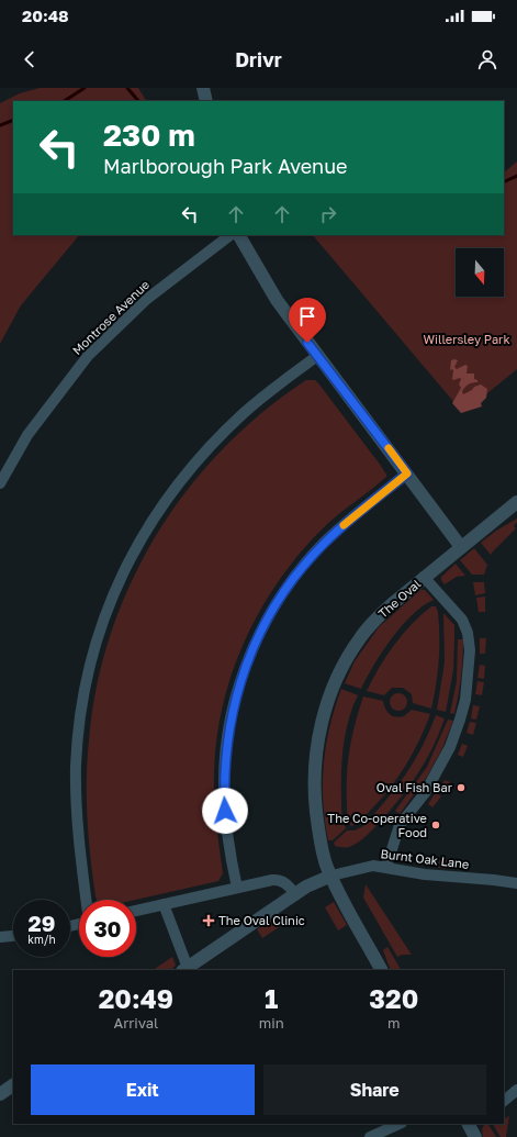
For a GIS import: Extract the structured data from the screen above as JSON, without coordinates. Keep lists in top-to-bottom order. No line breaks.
{"streets":{"street":["Montrose Avenue","The Oval","Burnt Oak Lane"]},"crossings":[["The Oval","Burnt Oak Lane"]],"parks":["Willersley Park"],"places":{"other":["Oval Fish Bar","The Co-operative Food"],"health":["The Oval Clinic"]},"north":"bottom","page":{"status":"20:48","header":"Drivr","turn":["230 m","Marlborough Park Avenue"],"speed":"29 km/h","limit":"30","eta":["20:49","Arrival","1","min","320","m"],"buttons":["Exit","Share"]}}
